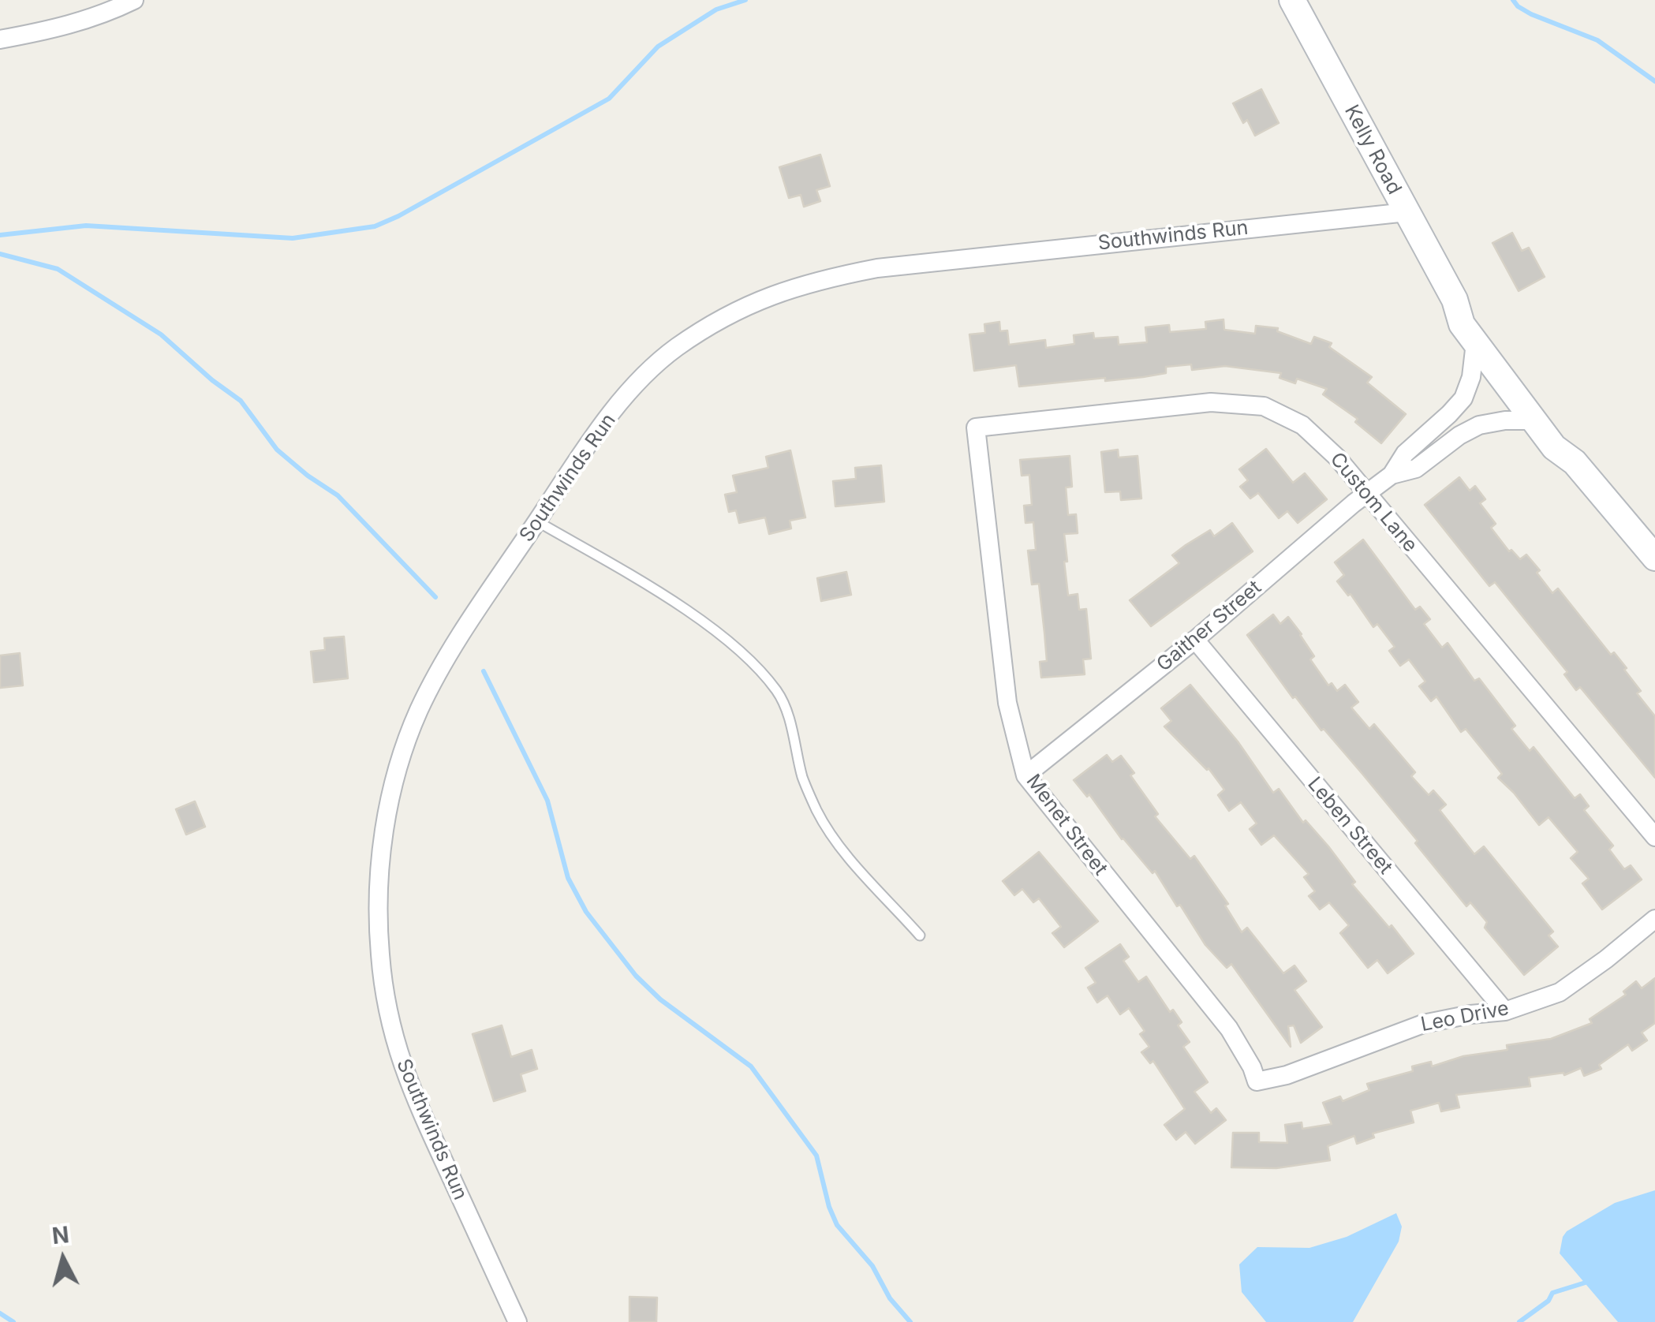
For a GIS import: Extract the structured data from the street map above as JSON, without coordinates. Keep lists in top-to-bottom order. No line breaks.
{"streets":{"street":["Kelly Road","Southwinds Run","Custom Lane","Gaither Street","Menet Street","Leben Street","Leo Drive"]},"crossings":[["Kelly Road","Southwinds Run"],["Kelly Road","Gaither Street"],["Custom Lane","Gaither Street"],["Custom Lane","Menet Street"],["Gaither Street","Menet Street"],["Gaither Street","Leben Street"],["Menet Street","Leo Drive"],["Leben Street","Leo Drive"]],"north":"top"}
